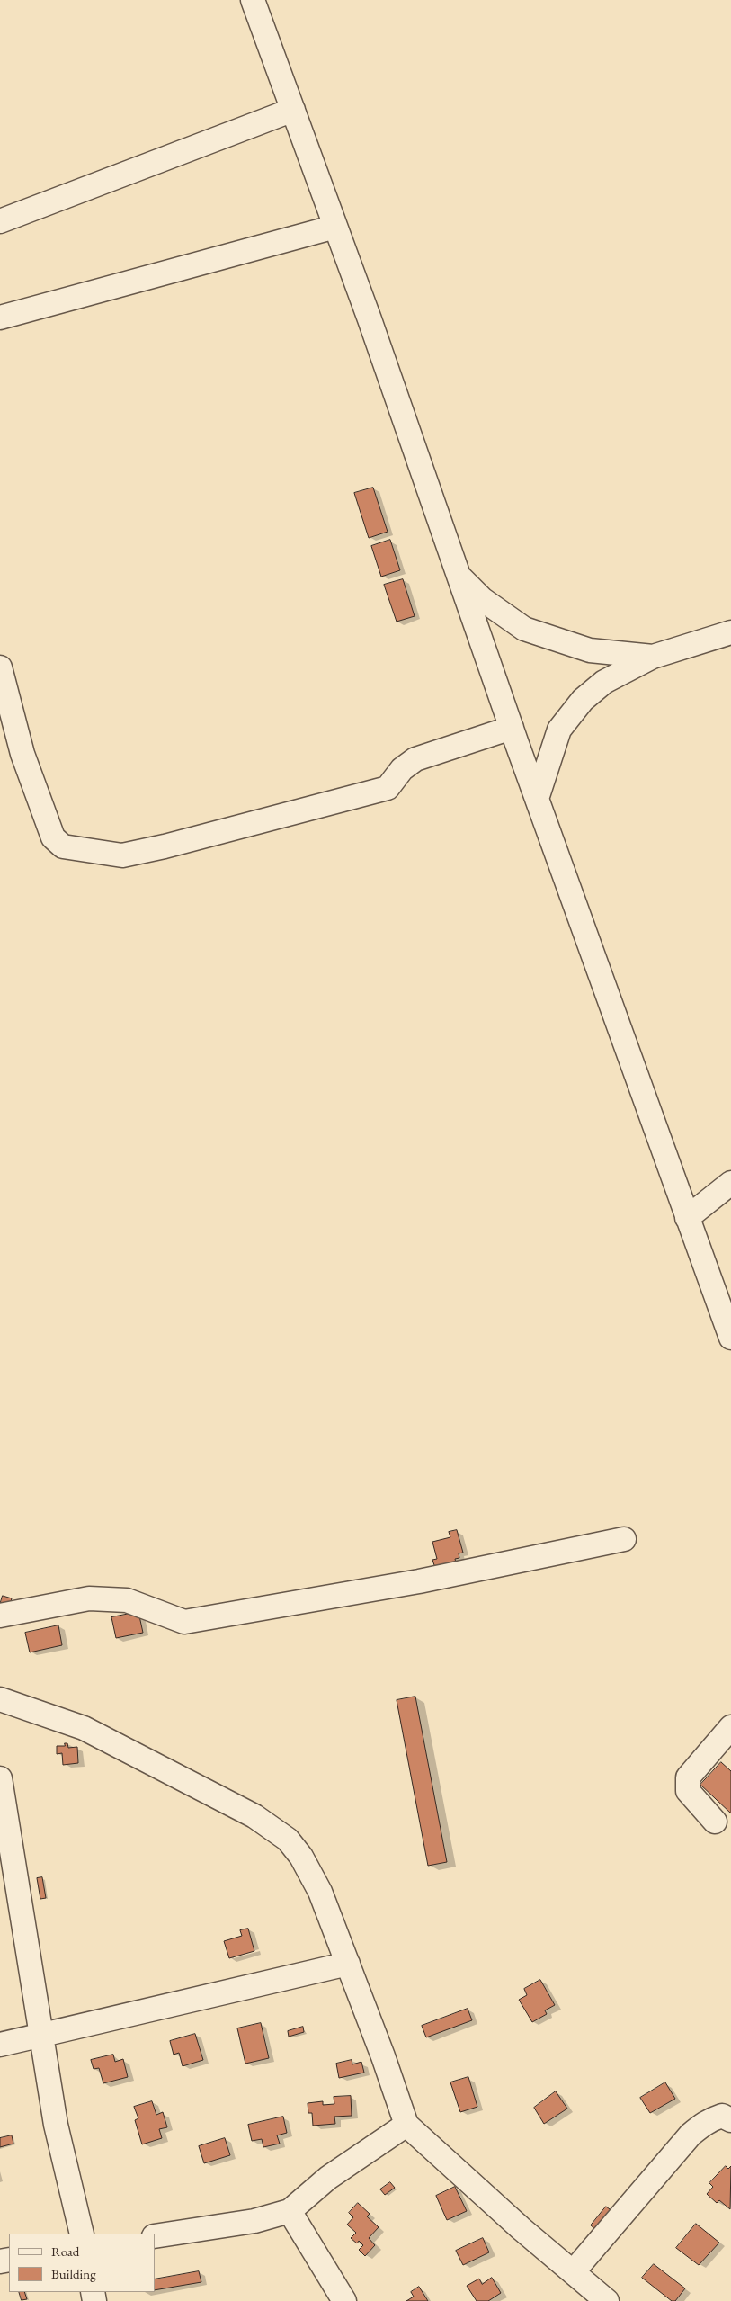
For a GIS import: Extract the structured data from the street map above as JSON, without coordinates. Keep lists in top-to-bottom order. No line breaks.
{"legend":["Road","Building"]}
